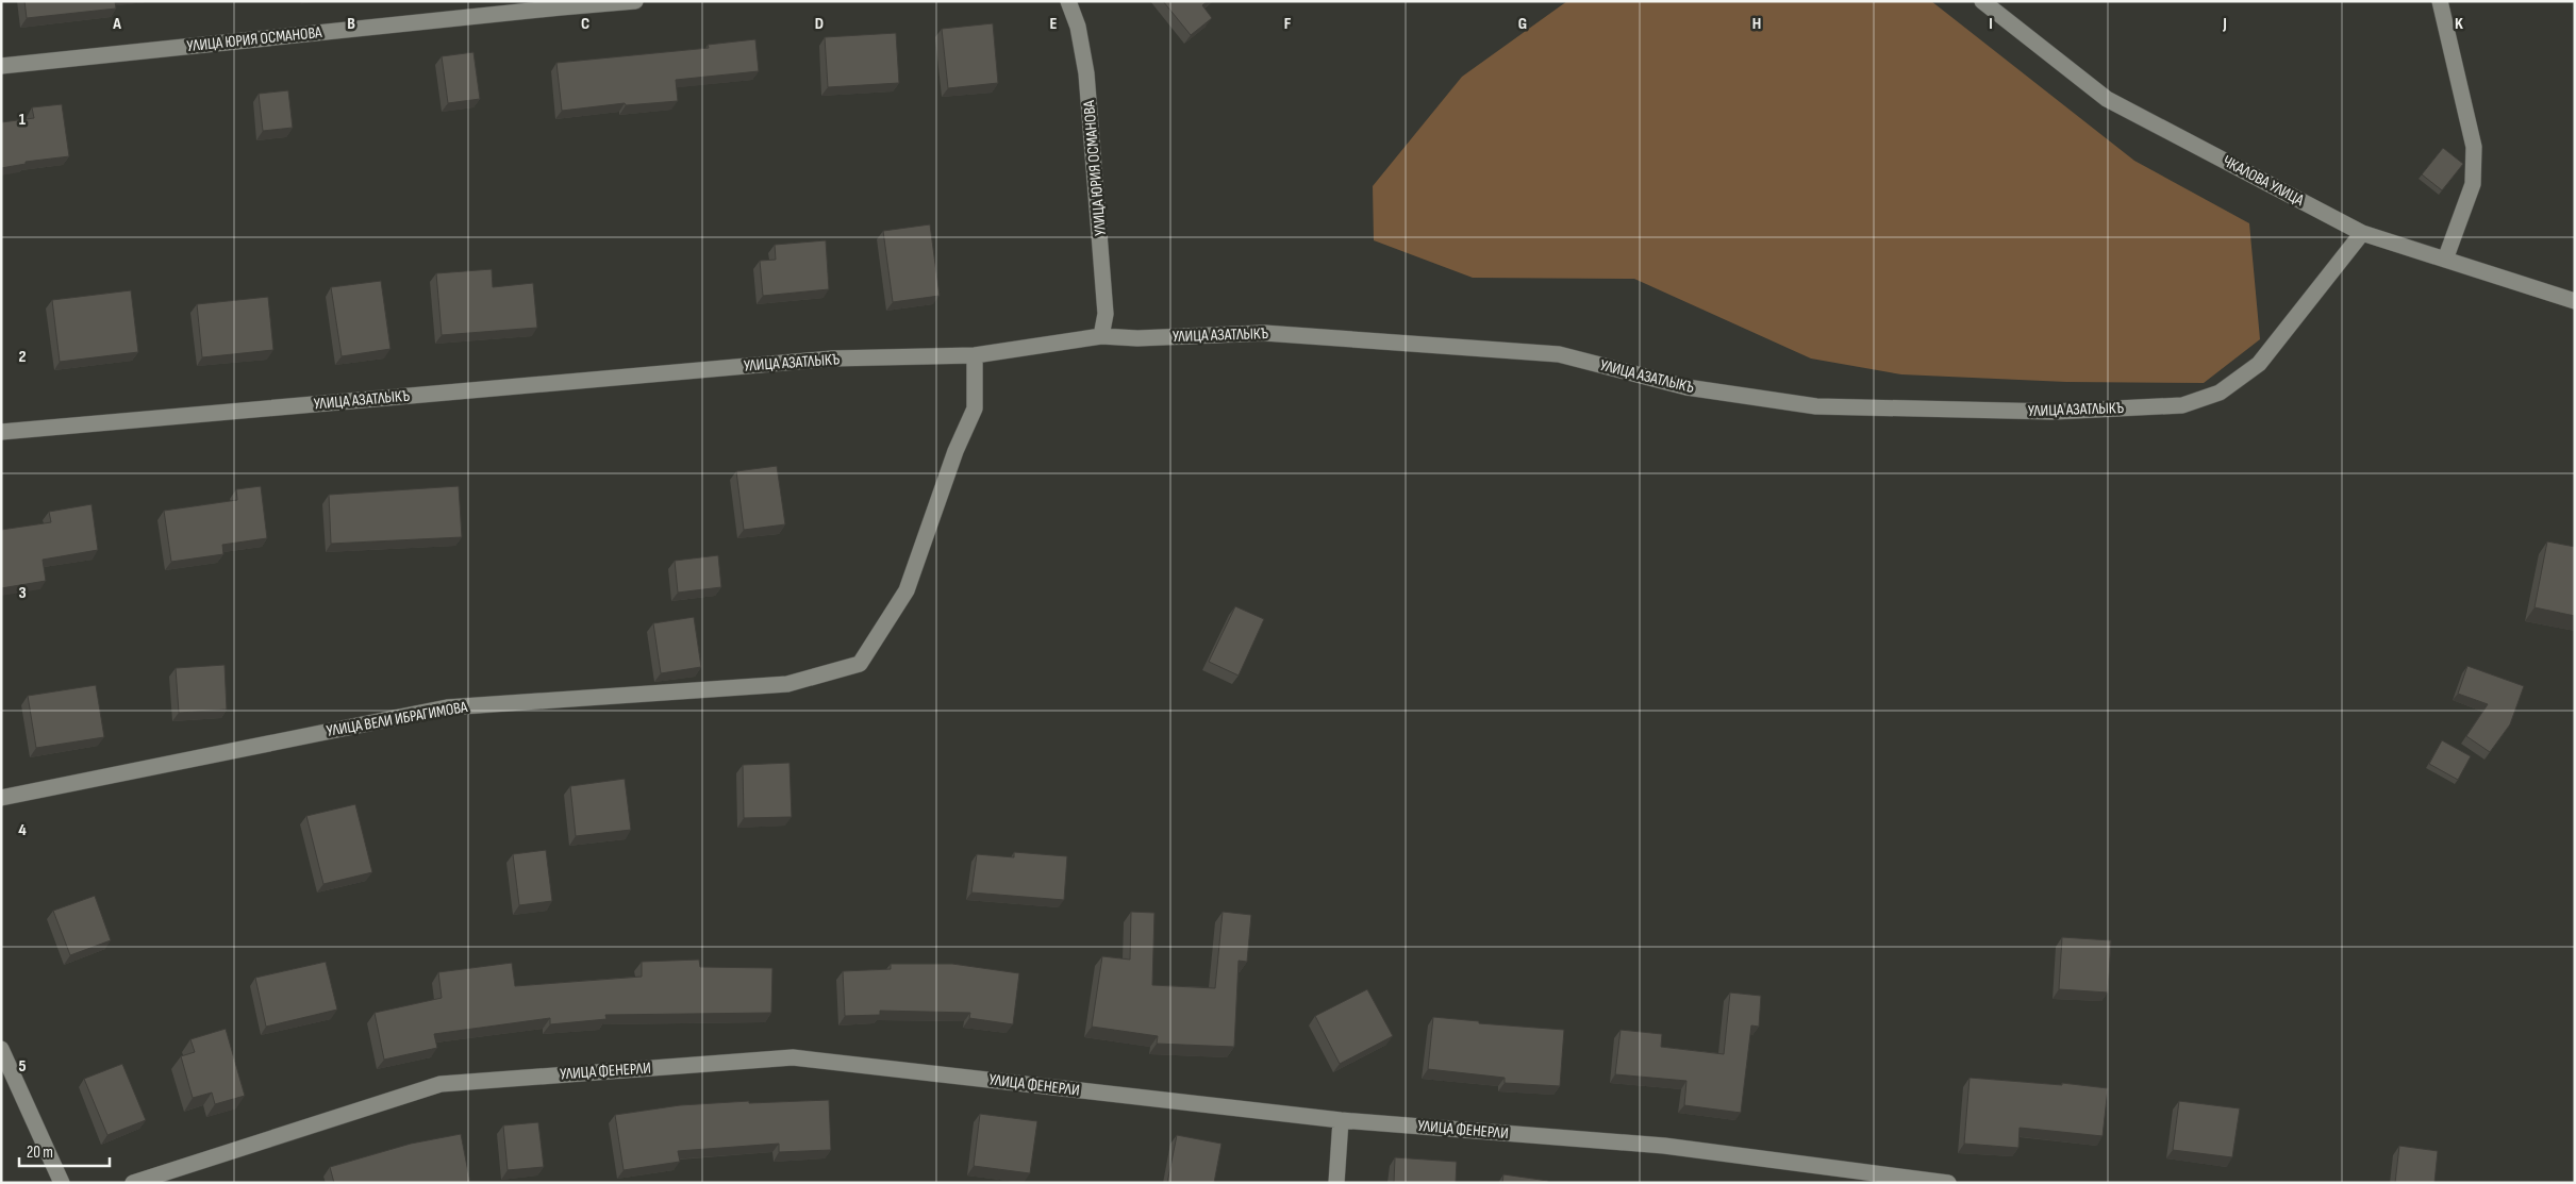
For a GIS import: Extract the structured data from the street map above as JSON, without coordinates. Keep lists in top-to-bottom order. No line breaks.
{"streets":{"street":["УЛИЦА ЮРИЯ ОСМАНОВА","ЧКАЛОВА УЛИЦА","УЛИЦА АЗАТЛЫКЪ","УЛИЦА ВЕЛИ ИБРАГИМОВА","УЛИЦА ФЕНЕРЛИ"]},"crossings":[["УЛИЦА ЮРИЯ ОСМАНОВА","УЛИЦА АЗАТЛЫКЪ"],["ЧКАЛОВА УЛИЦА","УЛИЦА АЗАТЛЫКЪ"],["УЛИЦА АЗАТЛЫКЪ","УЛИЦА ВЕЛИ ИБРАГИМОВА"]],"scale_bar":"20 m","grid":{"columns":["A","B","C","D","E","F","G","H","I","J","K"],"rows":["1","2","3","4","5"]}}
